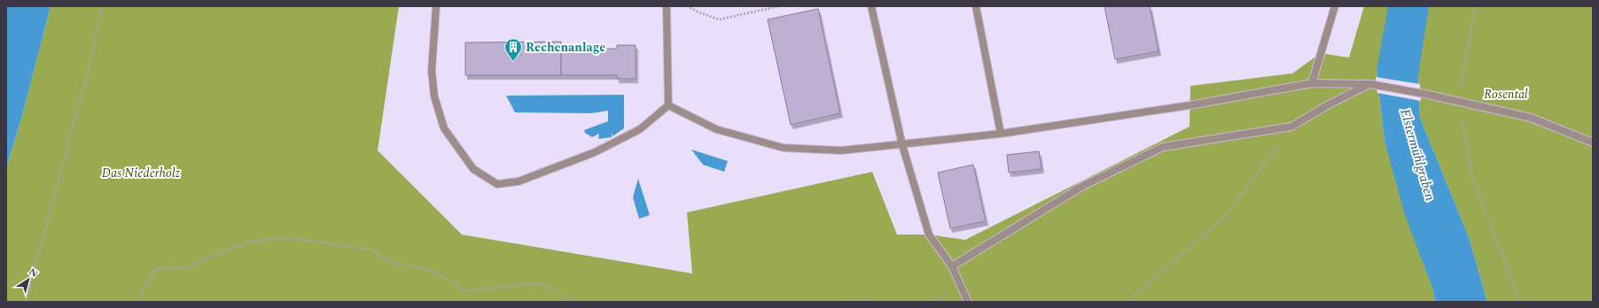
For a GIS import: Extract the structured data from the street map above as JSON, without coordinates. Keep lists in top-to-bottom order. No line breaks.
{"water":["Elstermühlgraben"],"parks":["Rosental","Das Niederholz"],"places":{"building":["Rechenanlage"]},"north":"top right"}
